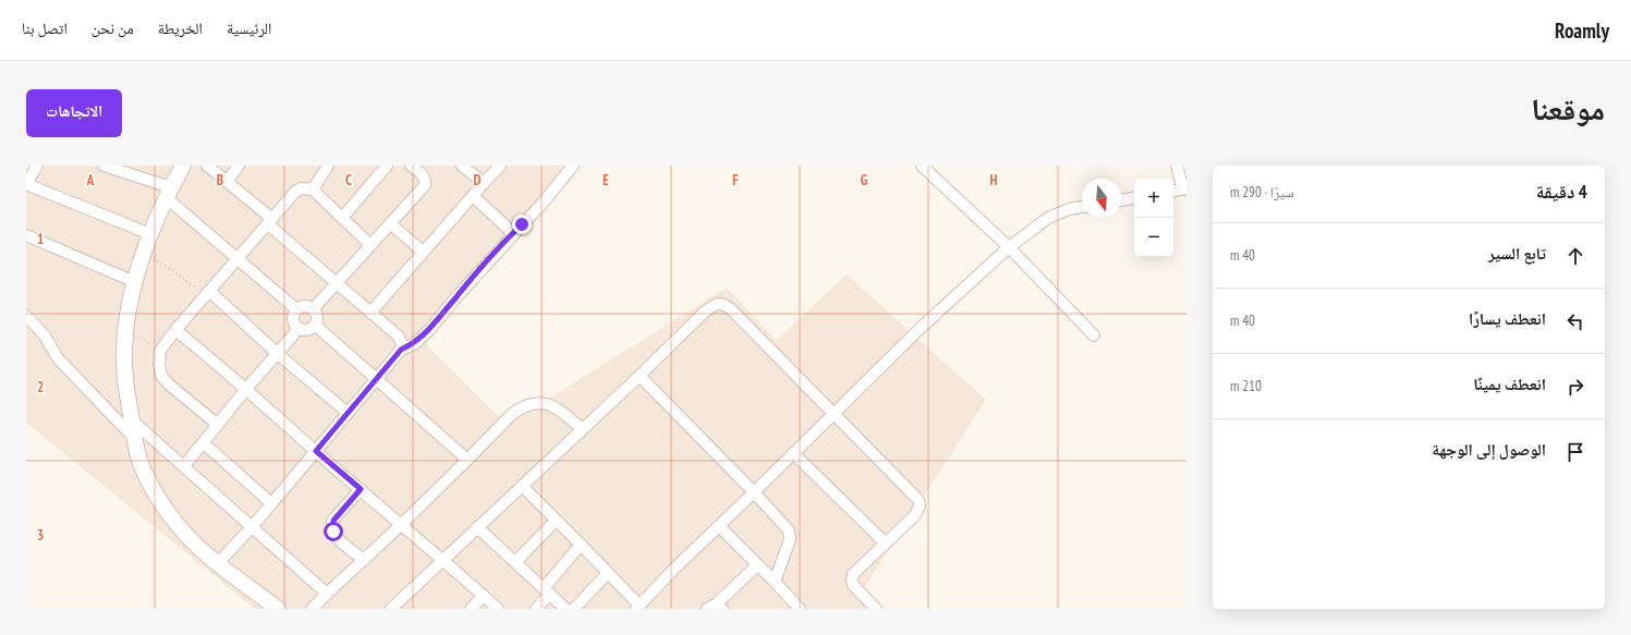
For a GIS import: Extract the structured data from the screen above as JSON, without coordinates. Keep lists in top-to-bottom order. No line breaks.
{"north":"bottom","page":{"header":"Roamly","nav":["الرئيسية","الخريطة","من نحن","اتصل بنا"],"title":"موقعنا","buttons":"الاتجاهات","heading":["4 دقيقة","سيرًا · 290 m"],"map_buttons":["+","−"],"list":[["تابع السير","40 m"],["انعطف يسارًا","40 m"],["انعطف يمينًا","210 m"],"الوصول إلى الوجهة"]},"grid":{"columns":["A","B","C","D","E","F","G","H"],"rows":["1","2","3"]}}
